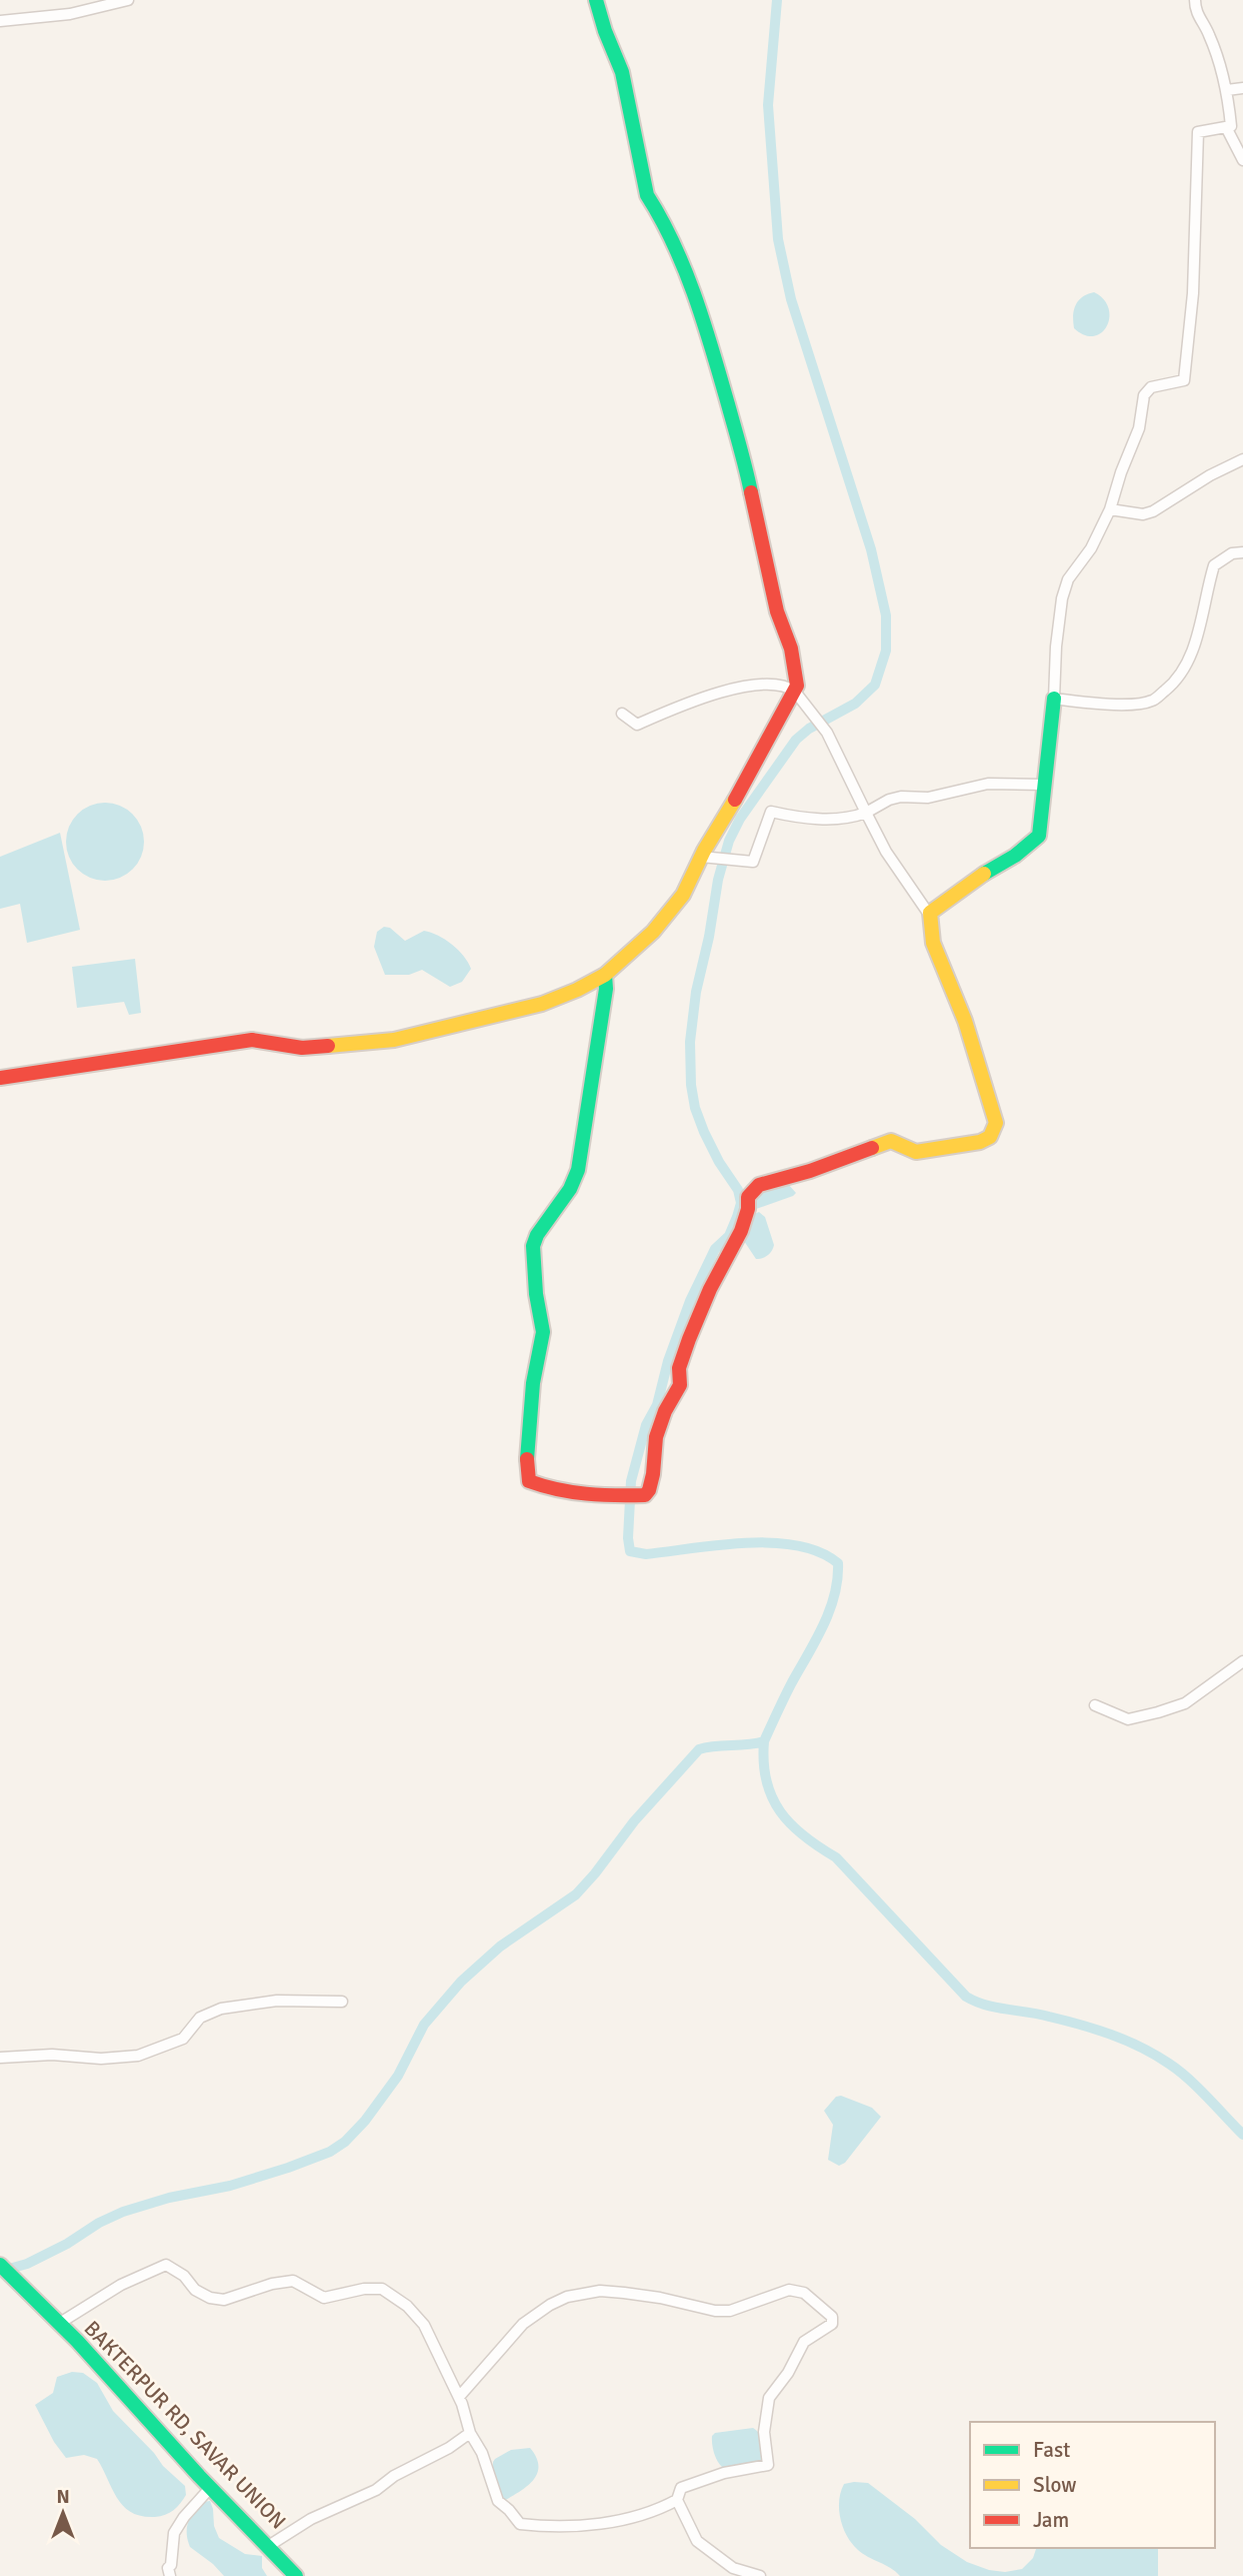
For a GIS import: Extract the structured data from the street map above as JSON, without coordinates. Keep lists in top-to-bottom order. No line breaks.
{"streets":{"street":["BAKTERPUR RD, SAVAR UNION"]},"legend":["Fast","Slow","Jam"],"north":"top"}
